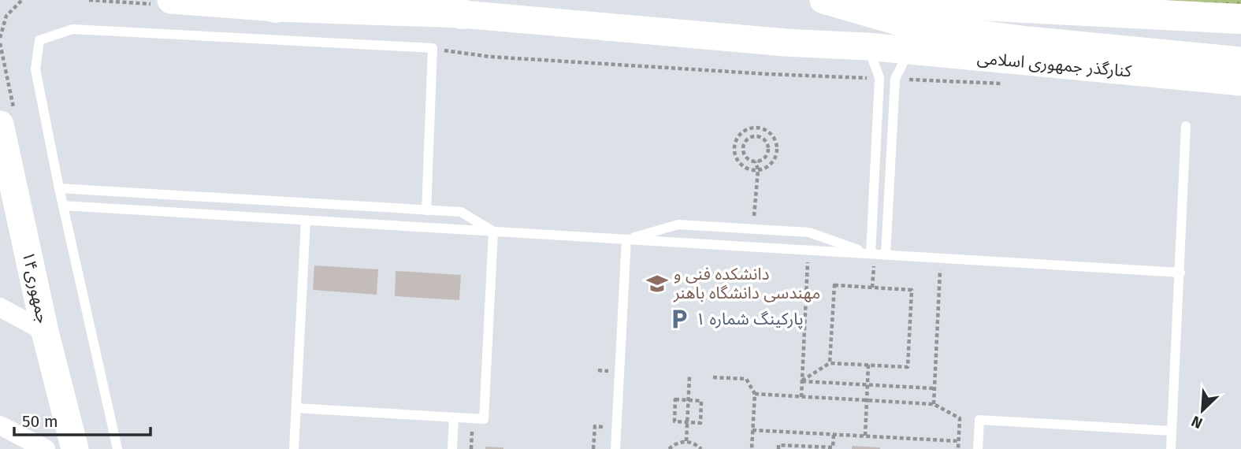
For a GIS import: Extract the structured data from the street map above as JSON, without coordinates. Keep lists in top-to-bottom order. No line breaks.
{"streets":{"street":["کنارگذر جمهوری اسلامی","جمهوری۱۴"]},"places":{"school or university":["دانشکده فنی و مهندسی دانشگاه باهنر"],"parking":["پارکینگ شماره ۱"]},"scale_bar":"50 m","north":"bottom left"}
